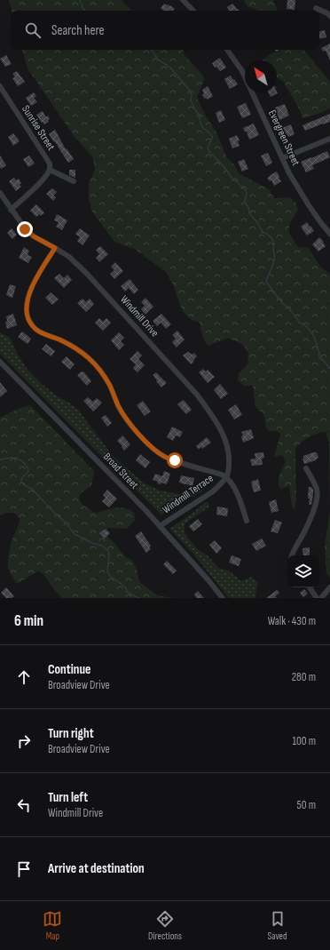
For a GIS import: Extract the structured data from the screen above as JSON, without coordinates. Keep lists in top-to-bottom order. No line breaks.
{"streets":{"street":["Sunrise Street","Evergreen Street","Windmill Drive","Broad Street","Windmill Terrace"]},"crossings":[["Windmill Drive","Windmill Terrace"],["Broad Street","Windmill Terrace"]],"north":"top left","page":{"search":"Search here","heading":["6 min","Walk · 430 m"],"list":[["Continue","Broadview Drive","280 m"],["Turn right","Broadview Drive","100 m"],["Turn left","Windmill Drive","50 m"],"Arrive at destination"],"nav":["Map","Directions","Saved"]}}
